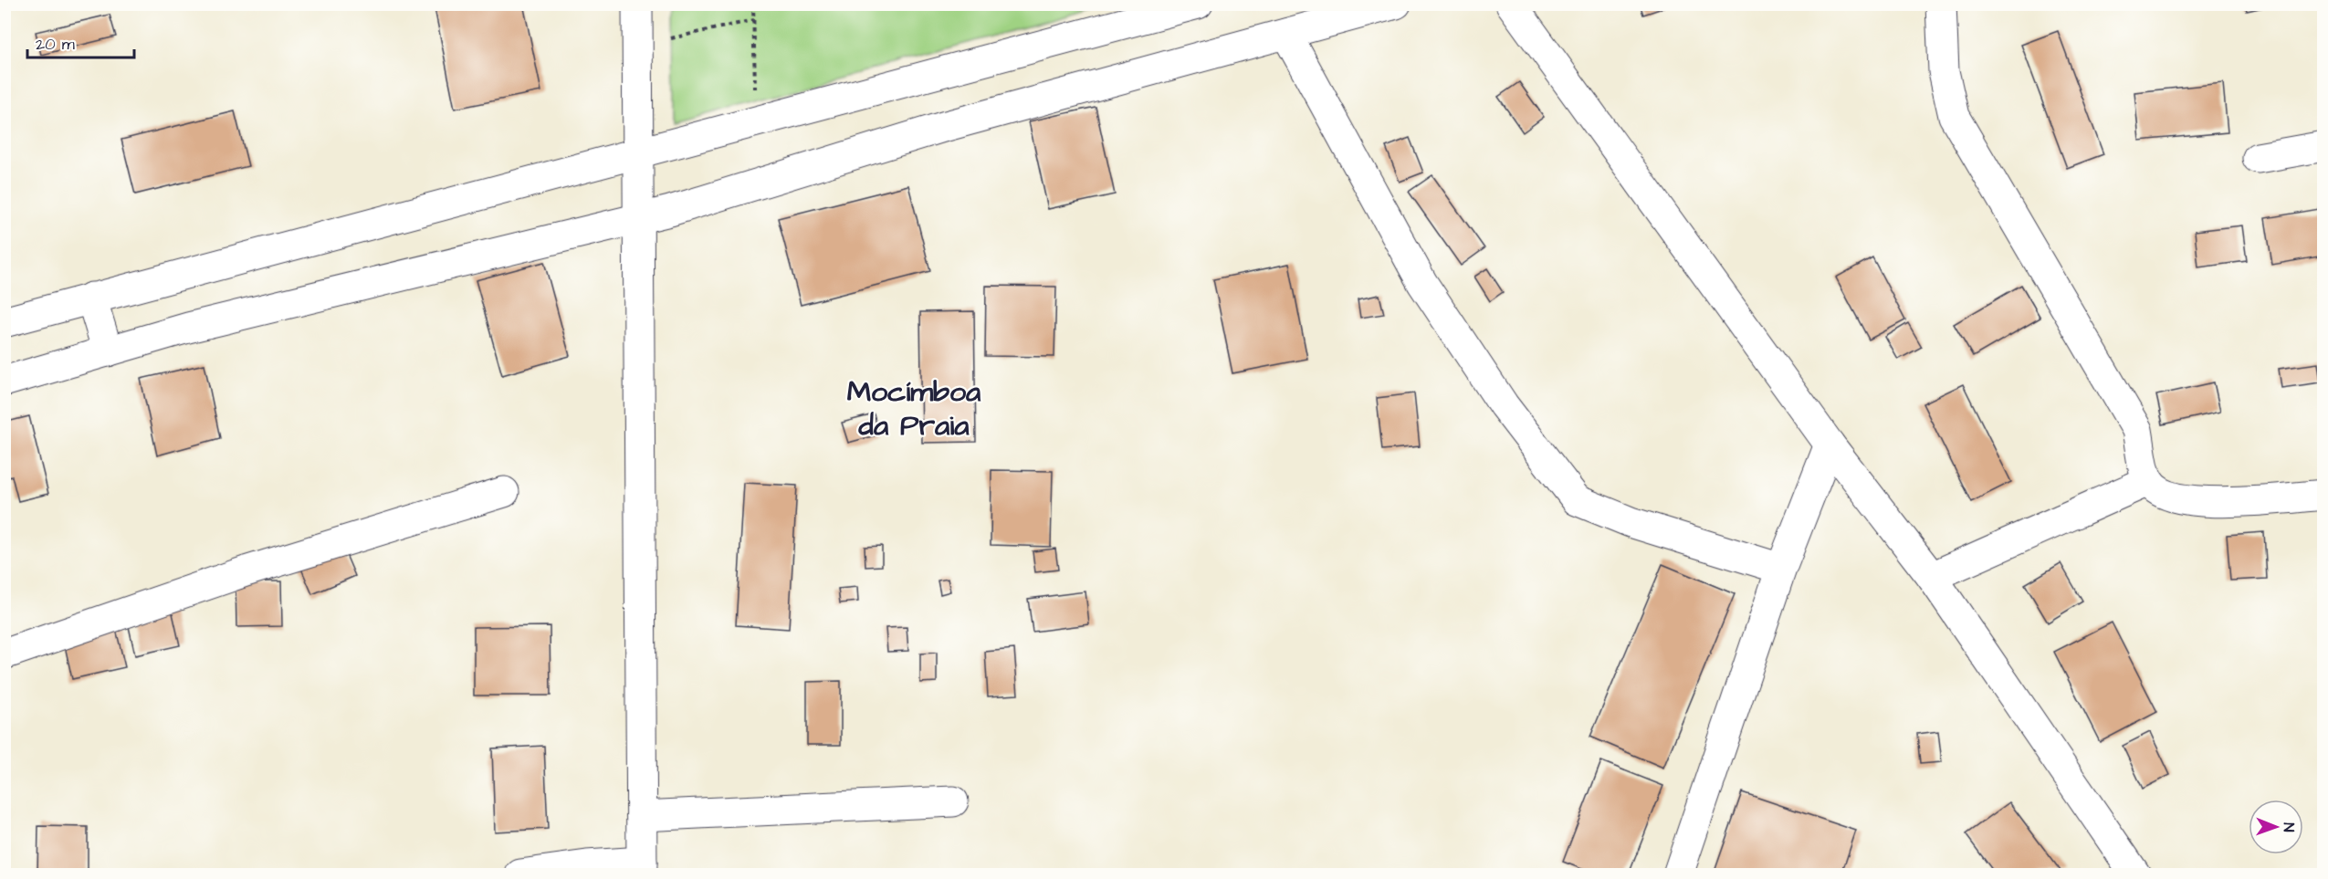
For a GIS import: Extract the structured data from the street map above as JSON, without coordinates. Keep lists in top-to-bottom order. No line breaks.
{"districts":["Mocímboa da Praia"],"scale_bar":"20 m","north":"right"}
